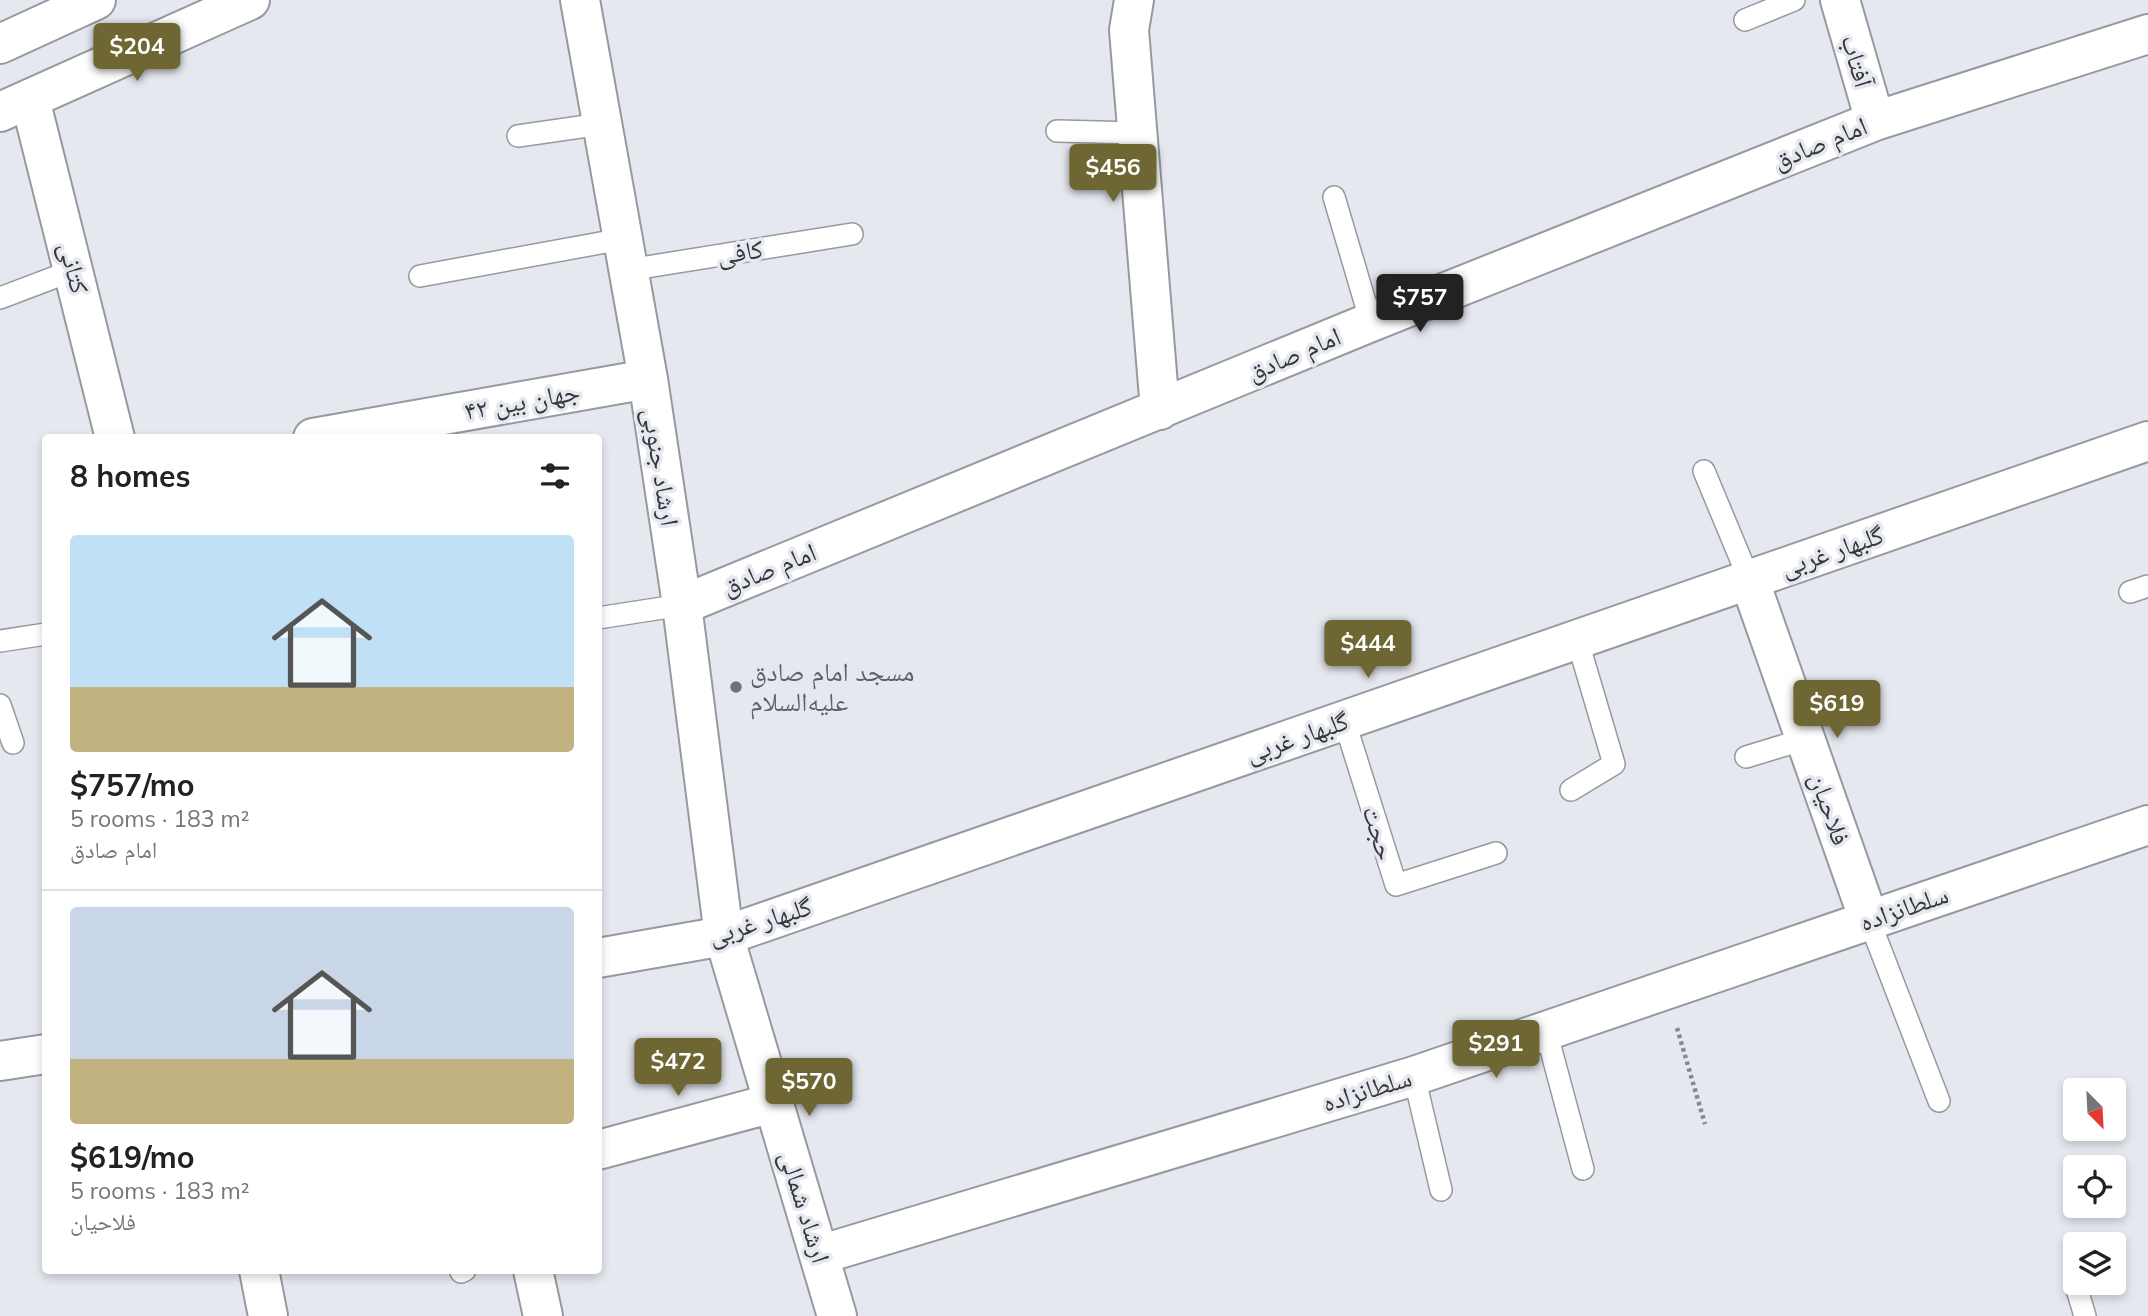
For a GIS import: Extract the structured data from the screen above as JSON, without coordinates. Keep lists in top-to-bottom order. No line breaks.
{"streets":{"street":["آفتاب","امام صادق","کتانی","جهان بین ۴۲","ارشاد جنوبی","گلبهار غربی","فلاحیان","سلطانزاده","ارشاد شمالی"],"lane":["کافی","حجت"]},"crossings":[["آفتاب","امام صادق"],["امام صادق","ارشاد جنوبی"],["کافی","ارشاد جنوبی"],["جهان بین ۴۲","ارشاد جنوبی"],["ارشاد جنوبی","گلبهار غربی"],["ارشاد جنوبی","ارشاد شمالی"],["گلبهار غربی","فلاحیان"],["گلبهار غربی","حجت"],["گلبهار غربی","ارشاد شمالی"],["فلاحیان","سلطانزاده"],["سلطانزاده","ارشاد شمالی"]],"places":["مسجد امام صادق علیه‌السلام"],"north":"bottom right","page":{"price":["$204","$456","$757","$444","$619","$291","$472","$570"],"heading":"8 homes","list":[{"name":"$757/mo","note":"5 rooms · 183 m² · امام صادق"},{"name":"$619/mo","note":"5 rooms · 183 m² · فلاحیان"}]}}
